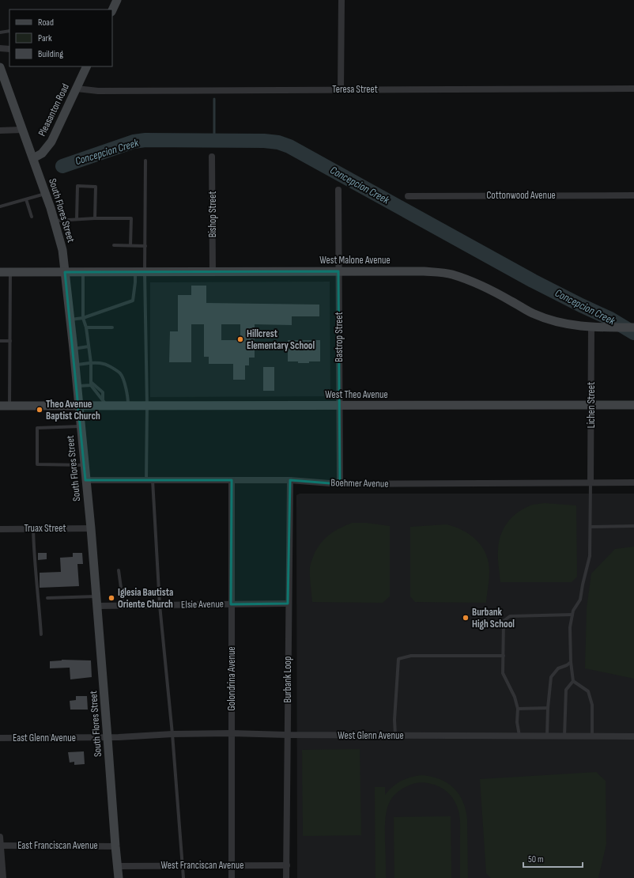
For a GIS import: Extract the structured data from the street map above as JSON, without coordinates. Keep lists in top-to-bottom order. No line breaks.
{"streets":{"street":["Teresa Street","Pleasanton Road","Cottonwood Avenue","South Flores Street","Bishop Street","West Malone Avenue","Bastrop Street","West Theo Avenue","Lichen Street","Boehmer Avenue","Truax Street","Elsie Avenue","Golondrina Avenue","Burbank Loop","West Glenn Avenue","East Glenn Avenue","East Franciscan Avenue","West Franciscan Avenue"]},"crossings":[["Teresa Street","Pleasanton Road"],["Pleasanton Road","South Flores Street"],["South Flores Street","West Malone Avenue"],["South Flores Street","West Theo Avenue"],["South Flores Street","Boehmer Avenue"],["South Flores Street","Truax Street"],["South Flores Street","Elsie Avenue"],["South Flores Street","West Glenn Avenue"],["South Flores Street","East Glenn Avenue"],["South Flores Street","East Franciscan Avenue"],["South Flores Street","West Franciscan Avenue"],["Bishop Street","West Malone Avenue"],["West Malone Avenue","Bastrop Street"],["West Malone Avenue","Lichen Street"],["Bastrop Street","West Theo Avenue"],["Bastrop Street","Boehmer Avenue"],["West Theo Avenue","Lichen Street"],["Lichen Street","Boehmer Avenue"],["Boehmer Avenue","Golondrina Avenue"],["Boehmer Avenue","Burbank Loop"],["Elsie Avenue","Golondrina Avenue"],["Elsie Avenue","Burbank Loop"],["Golondrina Avenue","West Glenn Avenue"],["Golondrina Avenue","West Franciscan Avenue"],["Burbank Loop","West Glenn Avenue"],["Burbank Loop","West Franciscan Avenue"],["West Glenn Avenue","East Glenn Avenue"]],"water":["Concepcion Creek"],"places":["Hillcrest Elementary School","Theo Avenue Baptist Church","Iglesia Bautista Oriente Church","Burbank High School"],"legend":["Road","Park","Building"],"scale_bar":"50 m"}
